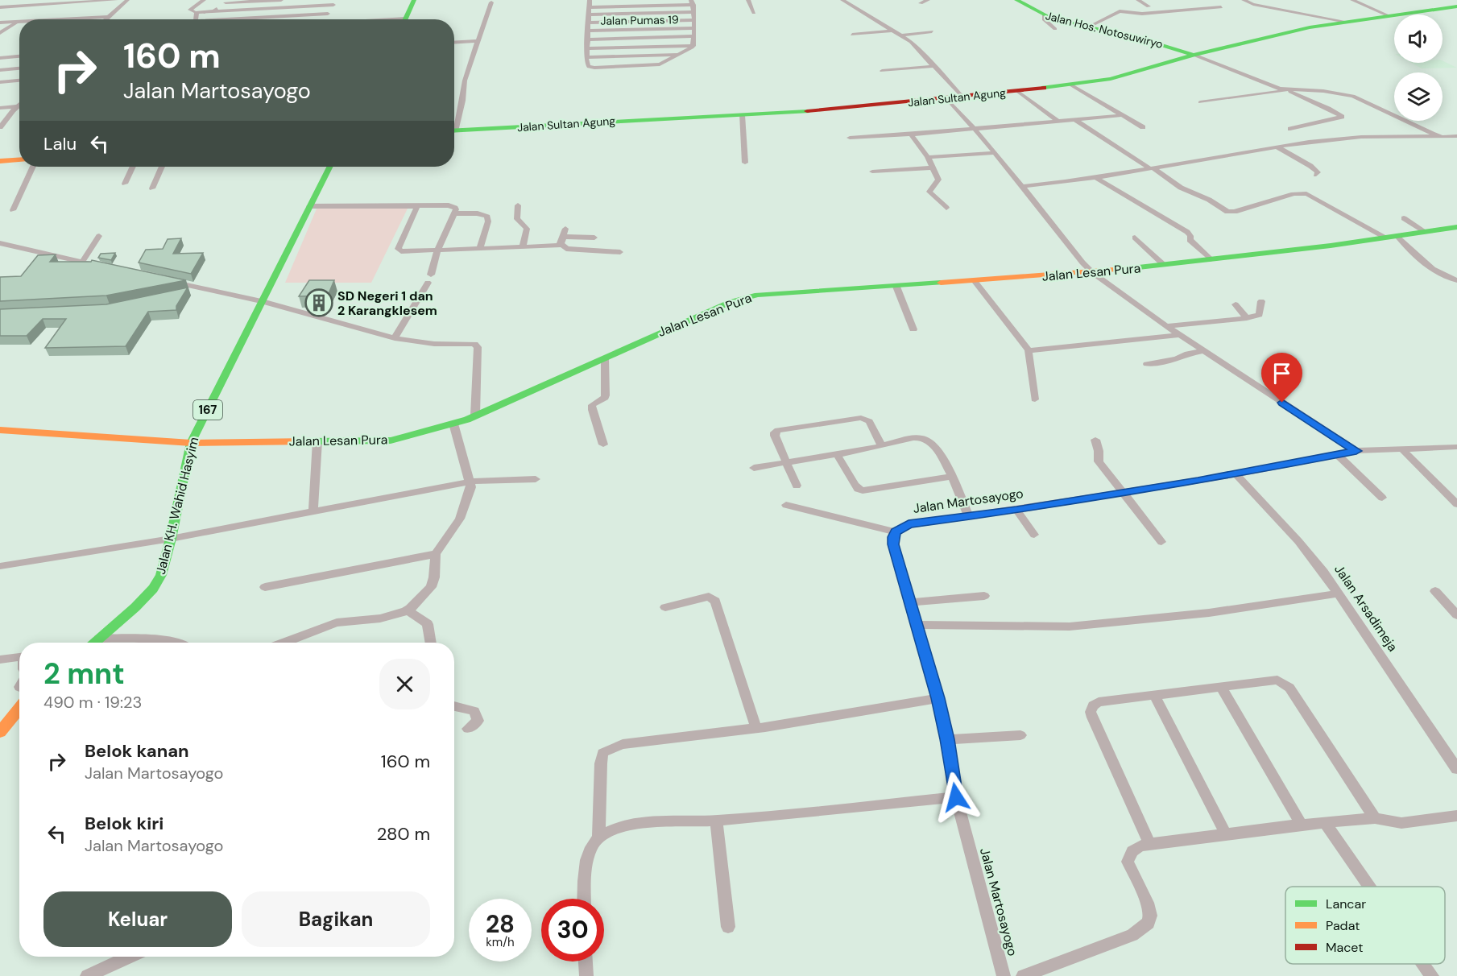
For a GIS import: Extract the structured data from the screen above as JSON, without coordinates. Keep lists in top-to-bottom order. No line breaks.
{"streets":{"street":["Jalan Pumas 19","Jalan Hos. Notosuwiryo","Jalan Sultan Agung","Jalan Lesan Pura","167","Jalan Martosayogo","Jalan KH. Wahid Hasyim","Jalan Arsadimeja"]},"crossings":[["Jalan Hos. Notosuwiryo","Jalan Sultan Agung"],["Jalan Lesan Pura","Jalan KH. Wahid Hasyim"],["Jalan Martosayogo","Jalan Arsadimeja"]],"places":{"building":["SD Negeri 1 dan 2 Karangklesem"]},"legend":["Lancar","Padat","Macet"],"page":{"turn":["160 m","Jalan Martosayogo"],"then":"Lalu","heading":["2 mnt","490 m · 19:23"],"list":[{"name":"Belok kanan","note":"Jalan Martosayogo","value":"160 m"},{"name":"Belok kiri","note":"Jalan Martosayogo","value":"280 m"}],"buttons":["Keluar","Bagikan"],"speed":"28 km/h","limit":"30"}}
